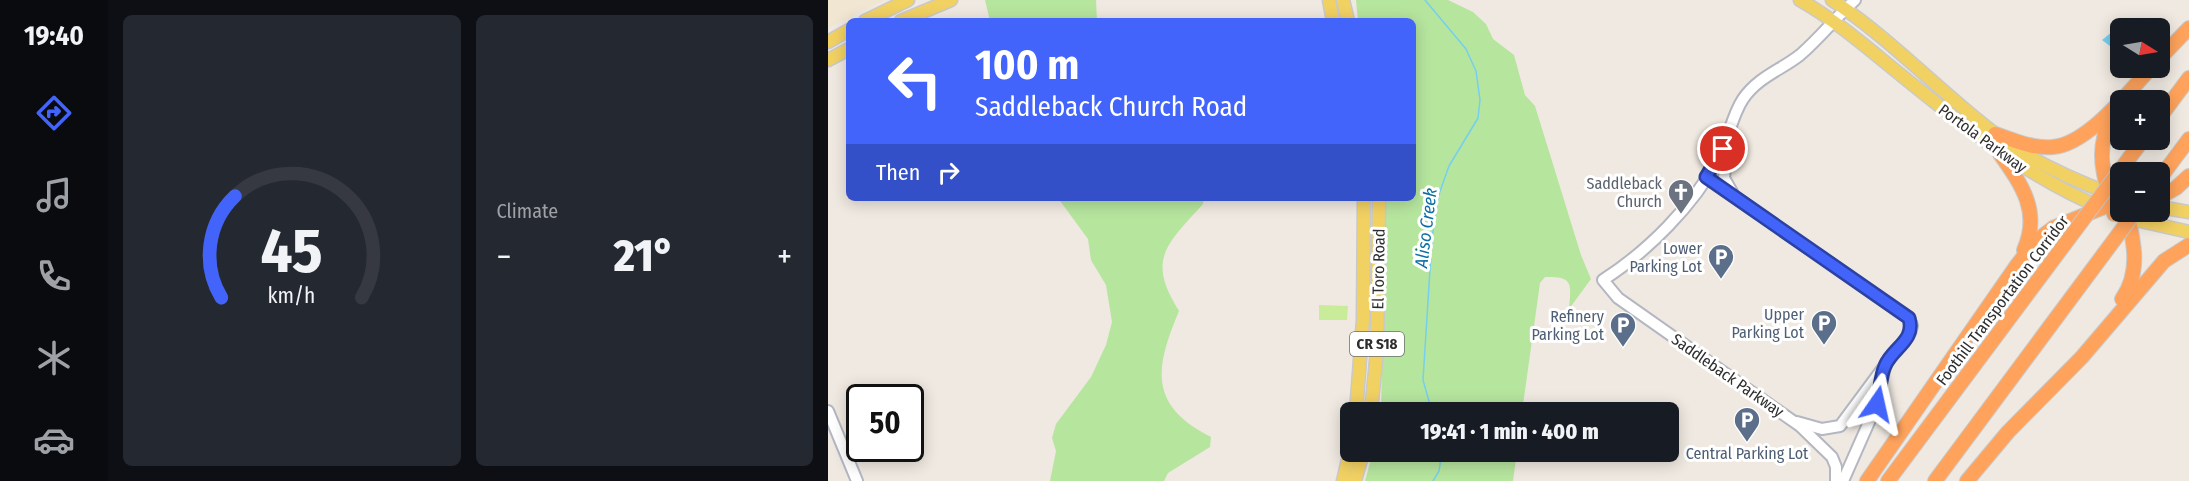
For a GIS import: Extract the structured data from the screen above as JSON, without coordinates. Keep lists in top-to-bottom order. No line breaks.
{"streets":{"highway":["Foothill Transportation Corridor"],"main road":["Portola Parkway","El Toro Road","CR S18","Saddleback Parkway"]},"water":["Aliso Creek"],"places":{"church":["Saddleback Church"],"parking":["Lower Parking Lot","Upper Parking Lot","Refinery Parking Lot","Central Parking Lot"]},"north":"right","page":{"tabs":"19:40","tile":"Climate","map_buttons":["+","−"],"turn":["100 m","Saddleback Church Road"],"then":"Then","heat":["−","21°","+"],"limit":"50","trip":"19:41 · 1 min · 400 m","gauge":["45","km/h"]}}
